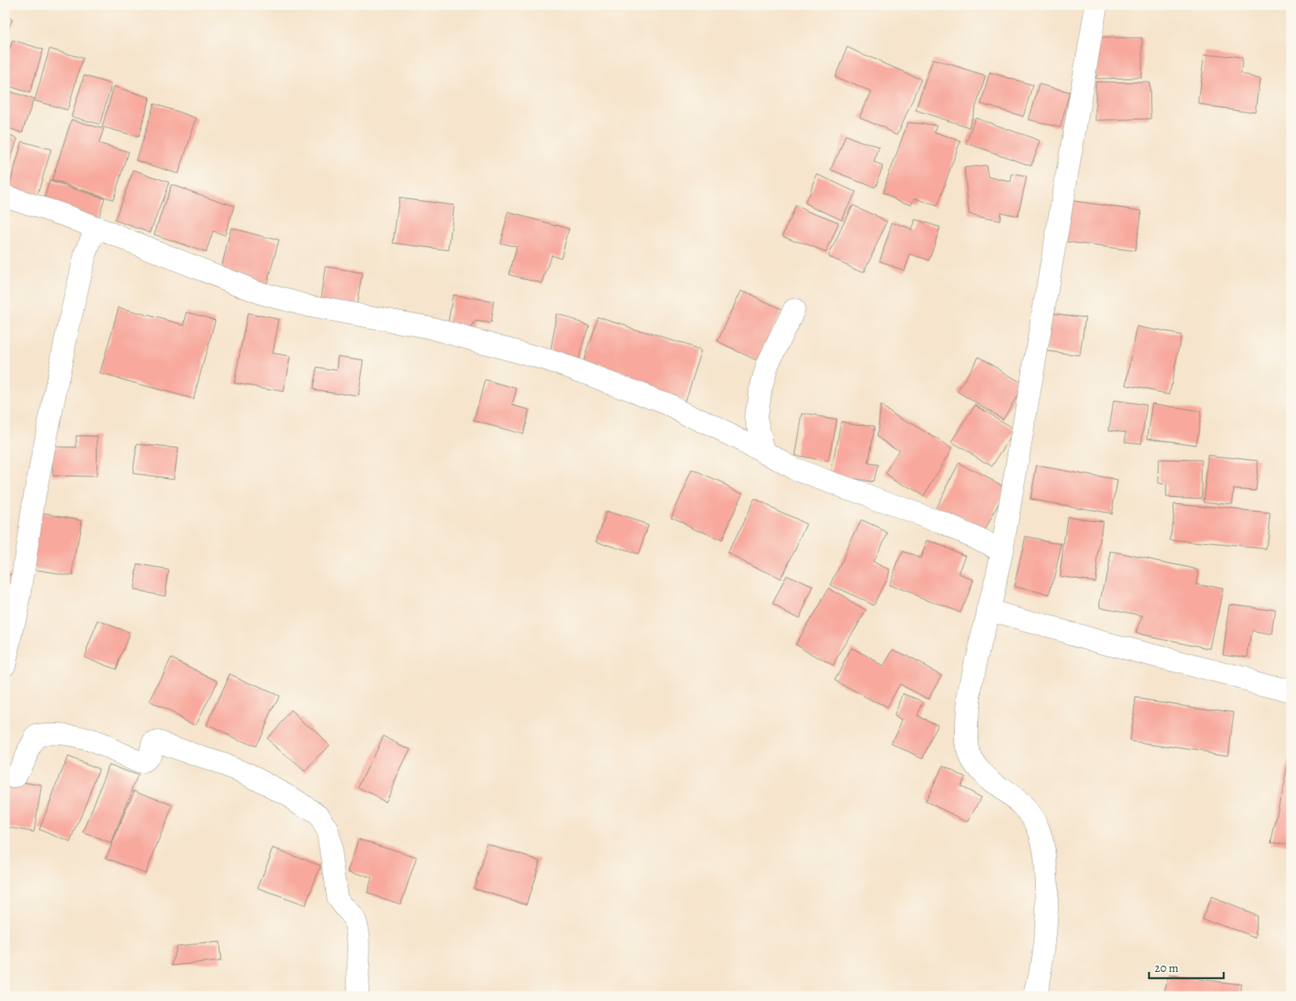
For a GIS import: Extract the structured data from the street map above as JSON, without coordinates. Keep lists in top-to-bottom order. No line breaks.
{"scale_bar":"20 m"}
